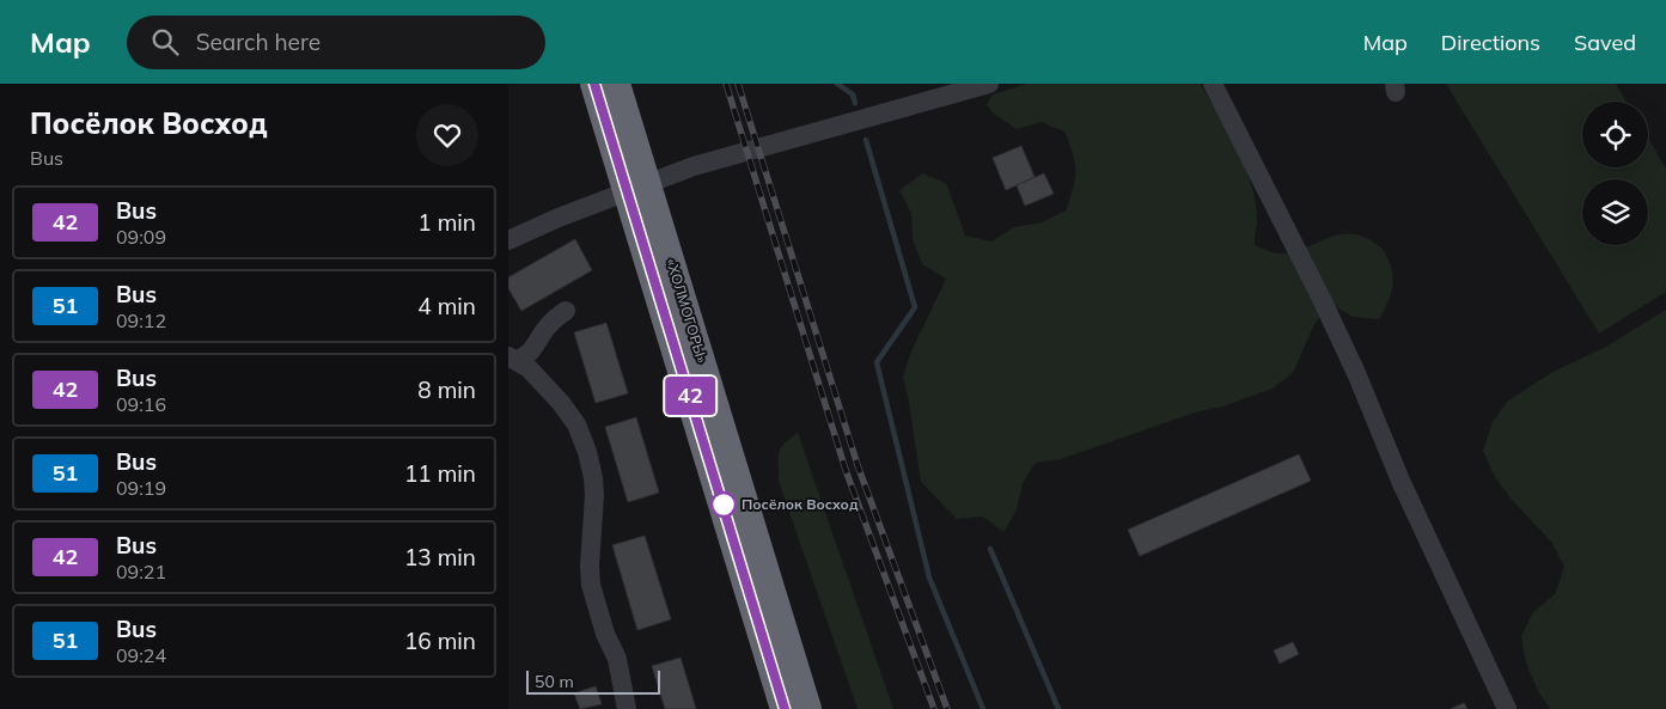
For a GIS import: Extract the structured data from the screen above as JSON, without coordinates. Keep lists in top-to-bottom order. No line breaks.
{"streets":{"highway":["«ХОЛМОГОРЫ»"]},"places":["Посёлок Восход"],"lines":["bus line 42"],"scale_bar":"50 m","page":{"header":"Map","search":"Search here","nav":["Map","Directions","Saved"],"heading":["Посёлок Восход","Bus"],"on_map":"42","list":[{"mark":"42","name":"Bus","note":"09:09","value":"1 min"},{"mark":"51","name":"Bus","note":"09:12","value":"4 min"},{"mark":"42","name":"Bus","note":"09:16","value":"8 min"},{"mark":"51","name":"Bus","note":"09:19","value":"11 min"},{"mark":"42","name":"Bus","note":"09:21","value":"13 min"},{"mark":"51","name":"Bus","note":"09:24","value":"16 min"}],"scale":"50 m"}}
